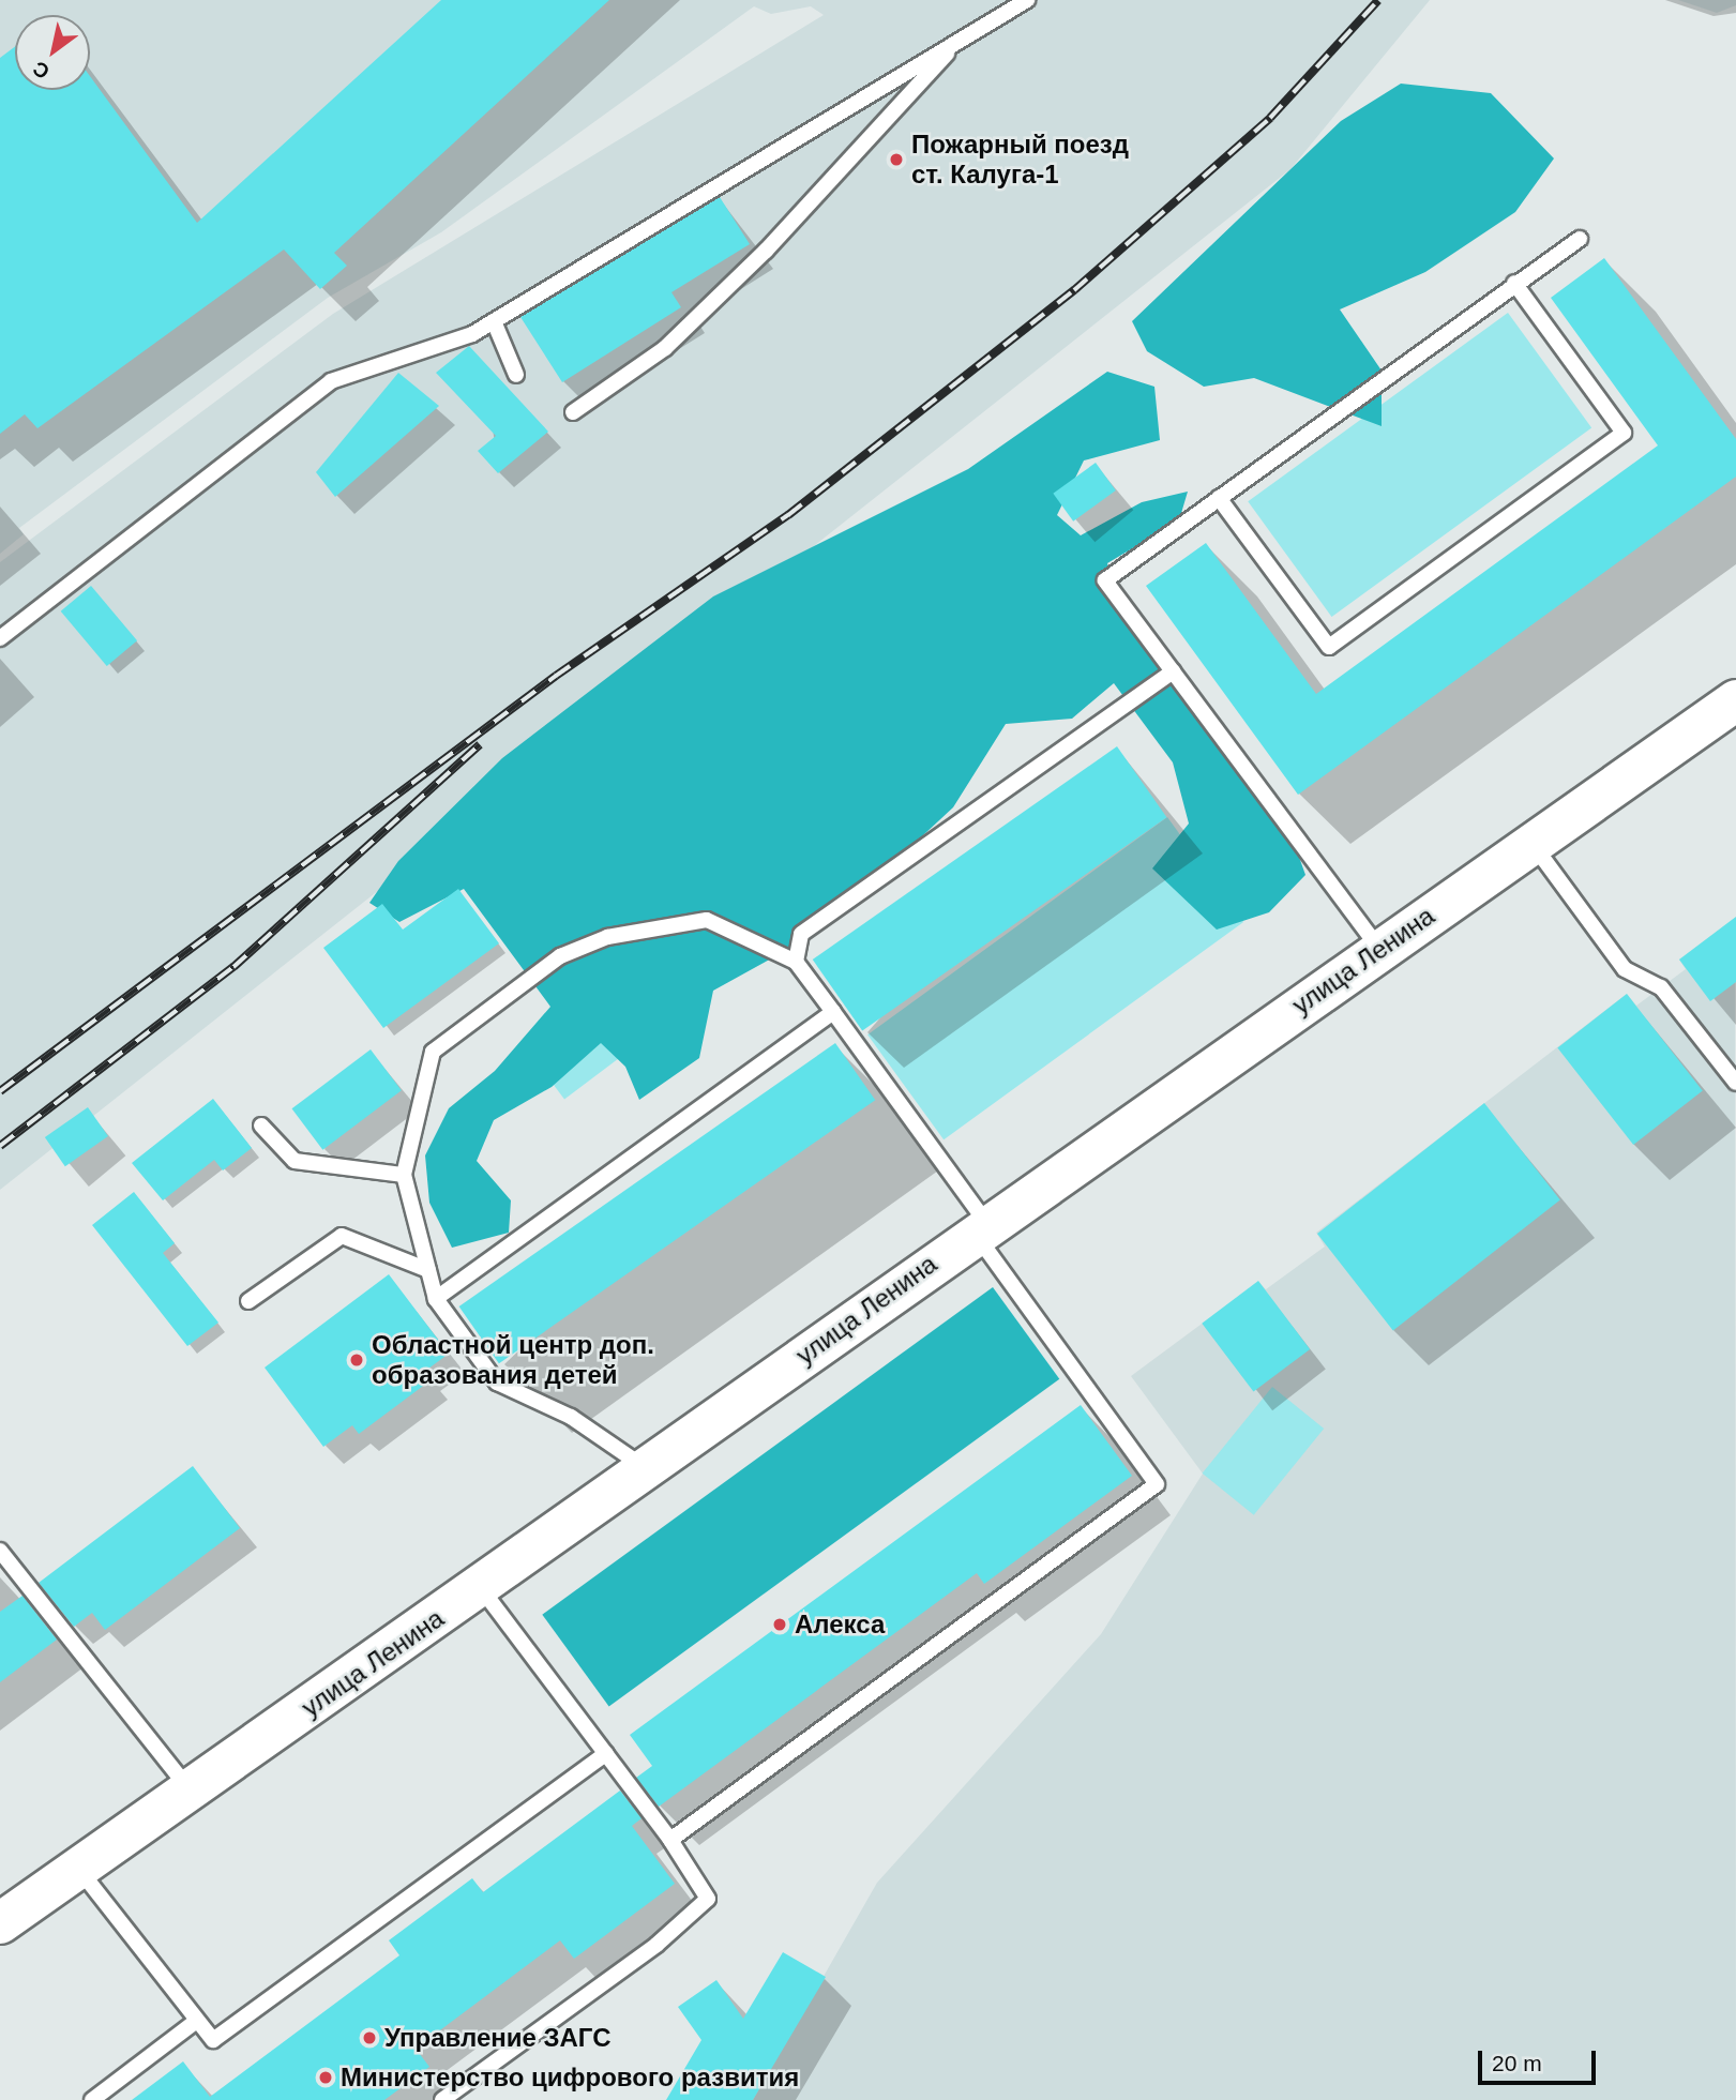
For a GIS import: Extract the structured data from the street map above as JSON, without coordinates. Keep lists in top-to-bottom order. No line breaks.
{"streets":{"main road":["улица Ленина"]},"places":["Пожарный поезд ст. Калуга-1","Областной центр доп. образования детей","Алекса","Управление ЗАГС","Министерство цифрового развития"],"scale_bar":"20 m","north":"bottom left"}
